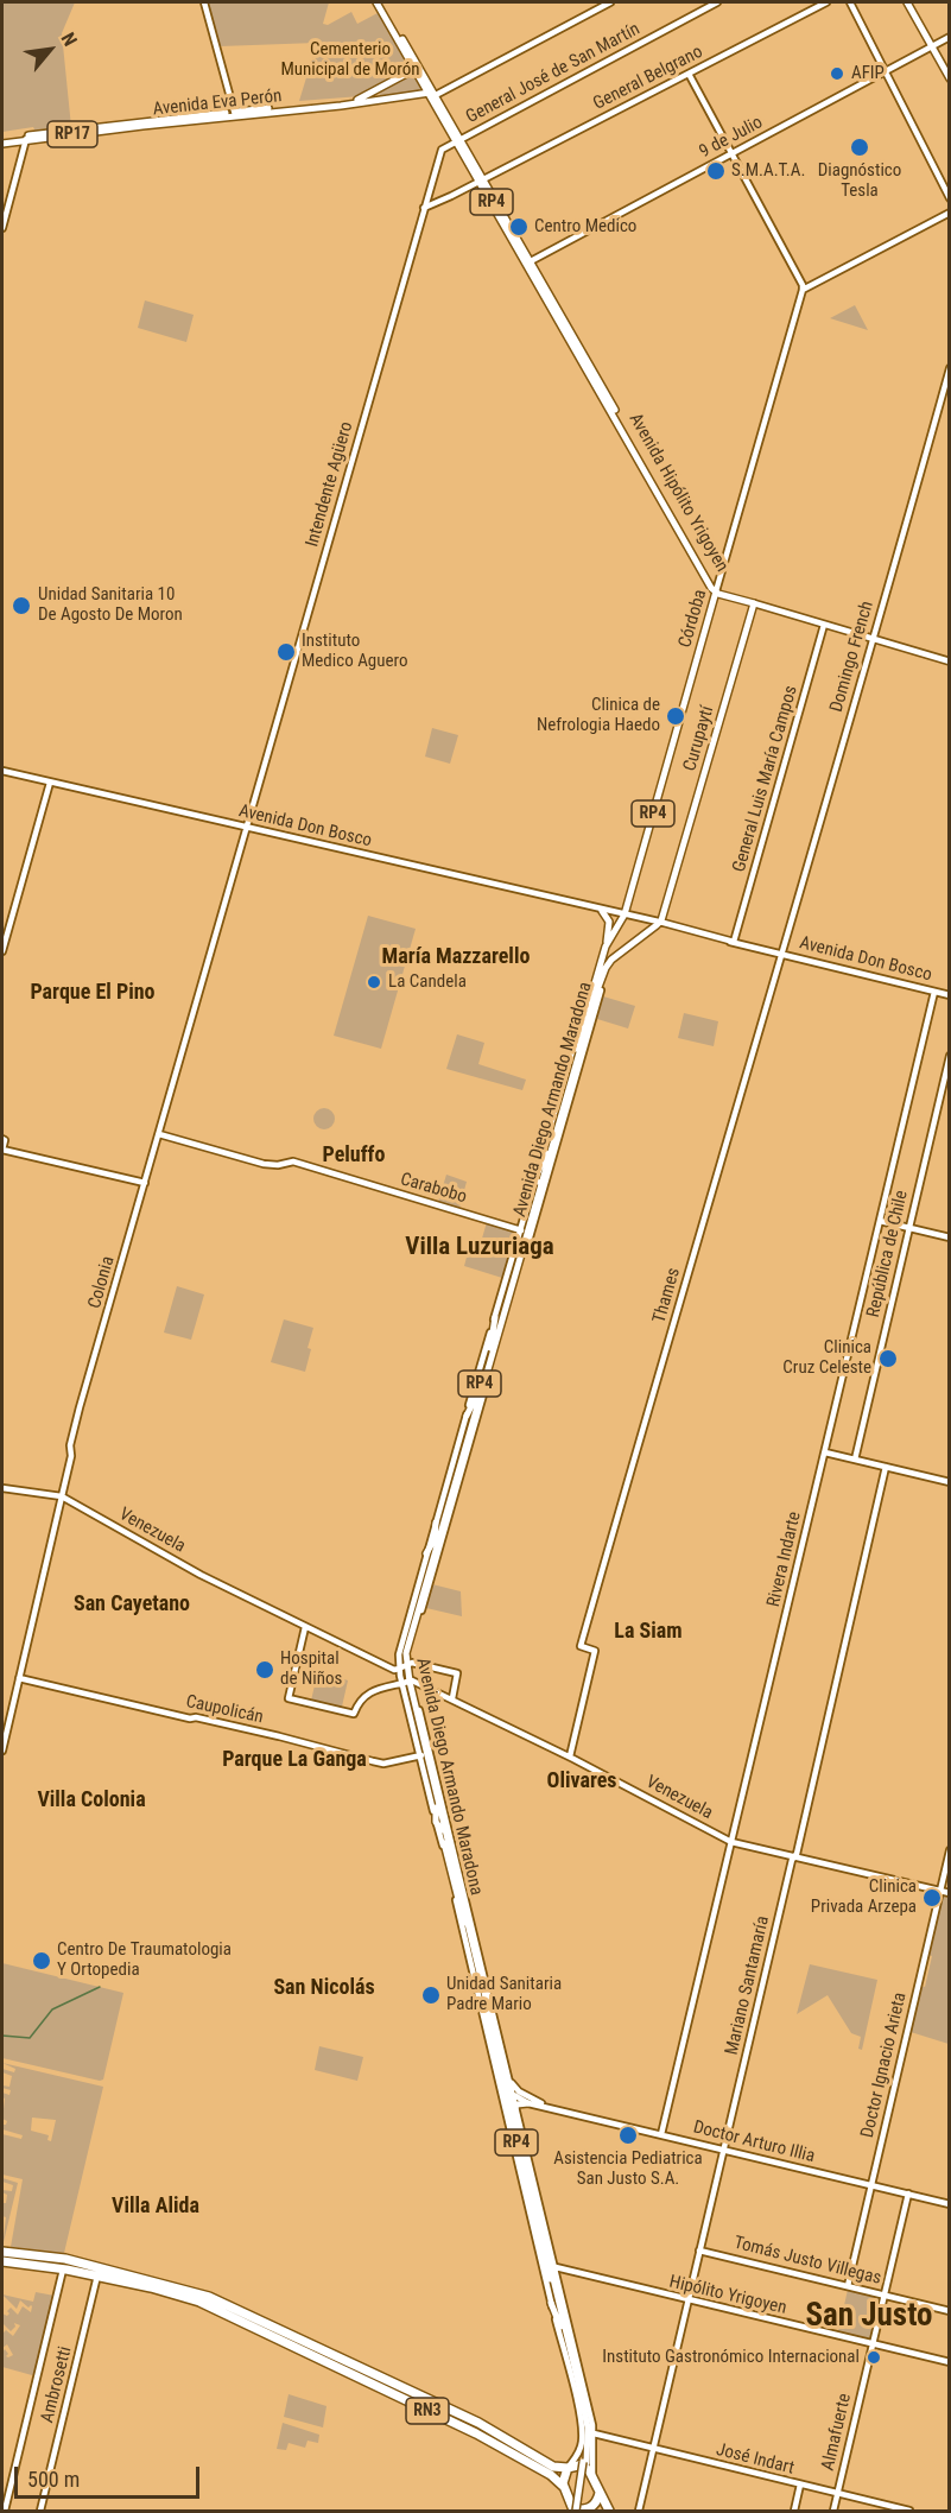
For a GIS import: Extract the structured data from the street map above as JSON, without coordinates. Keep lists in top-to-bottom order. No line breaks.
{"streets":{"highway":["RN3"],"main road":["Avenida Eva Perón","RP17","RP4","Avenida Hipólito Yrigoyen","Córdoba","Curupaytí","Avenida Diego Armando Maradona"],"street":["General José de San Martín","General Belgrano","9 de Julio","Intendente Agüero","Domingo French","General Luis María Campos","Avenida Don Bosco","Carabobo","República de Chile","Colonia","Thames","Venezuela","Rivera Indarte","Caupolicán","Mariano Santamaría","Doctor Ignacio Arieta","Doctor Arturo Illia","Tomás Justo Villegas","Hipólito Yrigoyen","Ambrosetti","Almafuerte","José Indart"]},"crossings":[["General José de San Martín","Intendente Agüero"],["General José de San Martín","Avenida Hipólito Yrigoyen"],["General Belgrano","Intendente Agüero"],["General Belgrano","Avenida Hipólito Yrigoyen"],["Avenida Eva Perón","Avenida Hipólito Yrigoyen"],["9 de Julio","Avenida Hipólito Yrigoyen"],["Intendente Agüero","Avenida Don Bosco"],["Intendente Agüero","Colonia"],["Avenida Hipólito Yrigoyen","Córdoba"],["Córdoba","Avenida Don Bosco"],["Córdoba","Avenida Diego Armando Maradona"],["Domingo French","Avenida Don Bosco"],["Domingo French","Thames"],["Curupaytí","Avenida Don Bosco"],["Curupaytí","Avenida Diego Armando Maradona"],["General Luis María Campos","Avenida Don Bosco"],["Avenida Don Bosco","Avenida Diego Armando Maradona"],["Avenida Don Bosco","Colonia"],["Avenida Don Bosco","Thames"],["Avenida Don Bosco","Rivera Indarte"],["Avenida Diego Armando Maradona","Carabobo"],["Avenida Diego Armando Maradona","Venezuela"],["Avenida Diego Armando Maradona","Caupolicán"],["Avenida Diego Armando Maradona","Doctor Arturo Illia"],["Avenida Diego Armando Maradona","Hipólito Yrigoyen"],["Avenida Diego Armando Maradona","RN3"],["Avenida Diego Armando Maradona","José Indart"],["Carabobo","Colonia"],["Colonia","Venezuela"],["Colonia","Caupolicán"],["Thames","Venezuela"],["Venezuela","Rivera Indarte"],["Venezuela","Mariano Santamaría"],["Venezuela","Doctor Ignacio Arieta"],["Rivera Indarte","Doctor Arturo Illia"],["Mariano Santamaría","Doctor Arturo Illia"],["Mariano Santamaría","Tomás Justo Villegas"],["Mariano Santamaría","Hipólito Yrigoyen"],["Mariano Santamaría","José Indart"],["Doctor Ignacio Arieta","Doctor Arturo Illia"],["Doctor Ignacio Arieta","Tomás Justo Villegas"],["Doctor Arturo Illia","Almafuerte"],["Tomás Justo Villegas","Almafuerte"],["Hipólito Yrigoyen","Almafuerte"],["Ambrosetti","RN3"],["Almafuerte","José Indart"]],"districts":["María Mazzarello","Parque El Pino","Peluffo","Villa Luzuriaga","San Cayetano","La Siam","Parque La Ganga","Olivares","Villa Colonia","San Nicolás","Villa Alida","San Justo"],"parks":["Cementerio Municipal de Morón"],"places":["AFIP","Diagnóstico Tesla","S.M.A.T.A.","Centro Medico","Unidad Sanitaria 10 De Agosto De Moron","Instituto Medico Aguero","Clinica de Nefrologia Haedo","La Candela","Clinica Cruz Celeste","Hospital de Niños","Clinica Privada Arzepa","Centro De Traumatologia Y Ortopedia","Unidad Sanitaria Padre Mario","Asistencia Pediatrica San Justo S.A.","Instituto Gastronómico Internacional"],"scale_bar":"500 m","north":"top right"}
